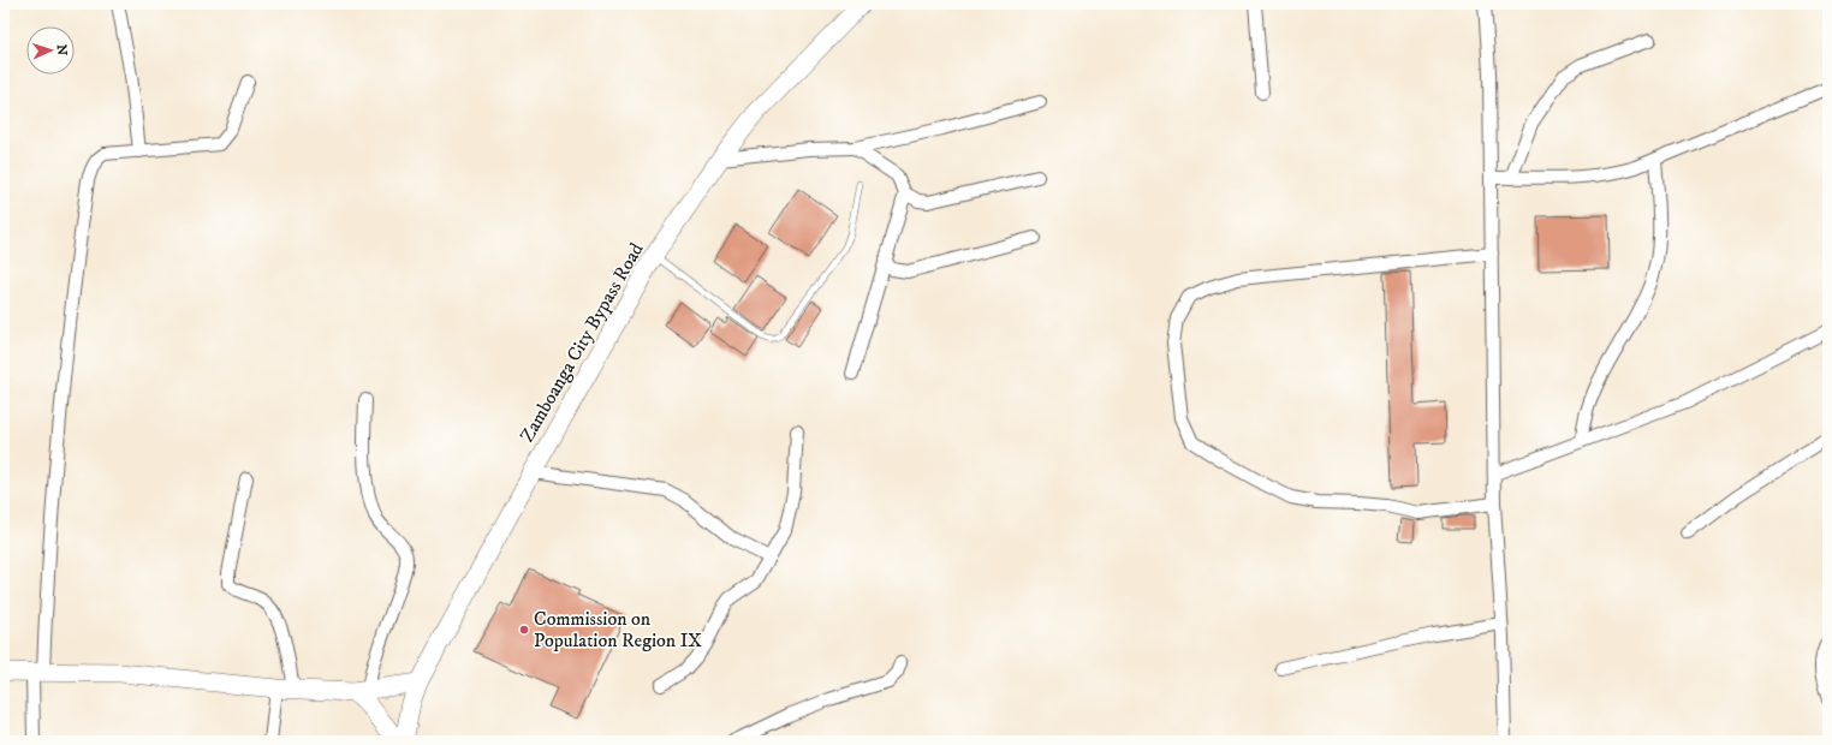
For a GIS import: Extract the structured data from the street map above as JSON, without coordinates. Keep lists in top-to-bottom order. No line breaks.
{"streets":{"main road":["Zamboanga City Bypass Road"]},"places":["Commission on Population Region IX"],"north":"right"}
